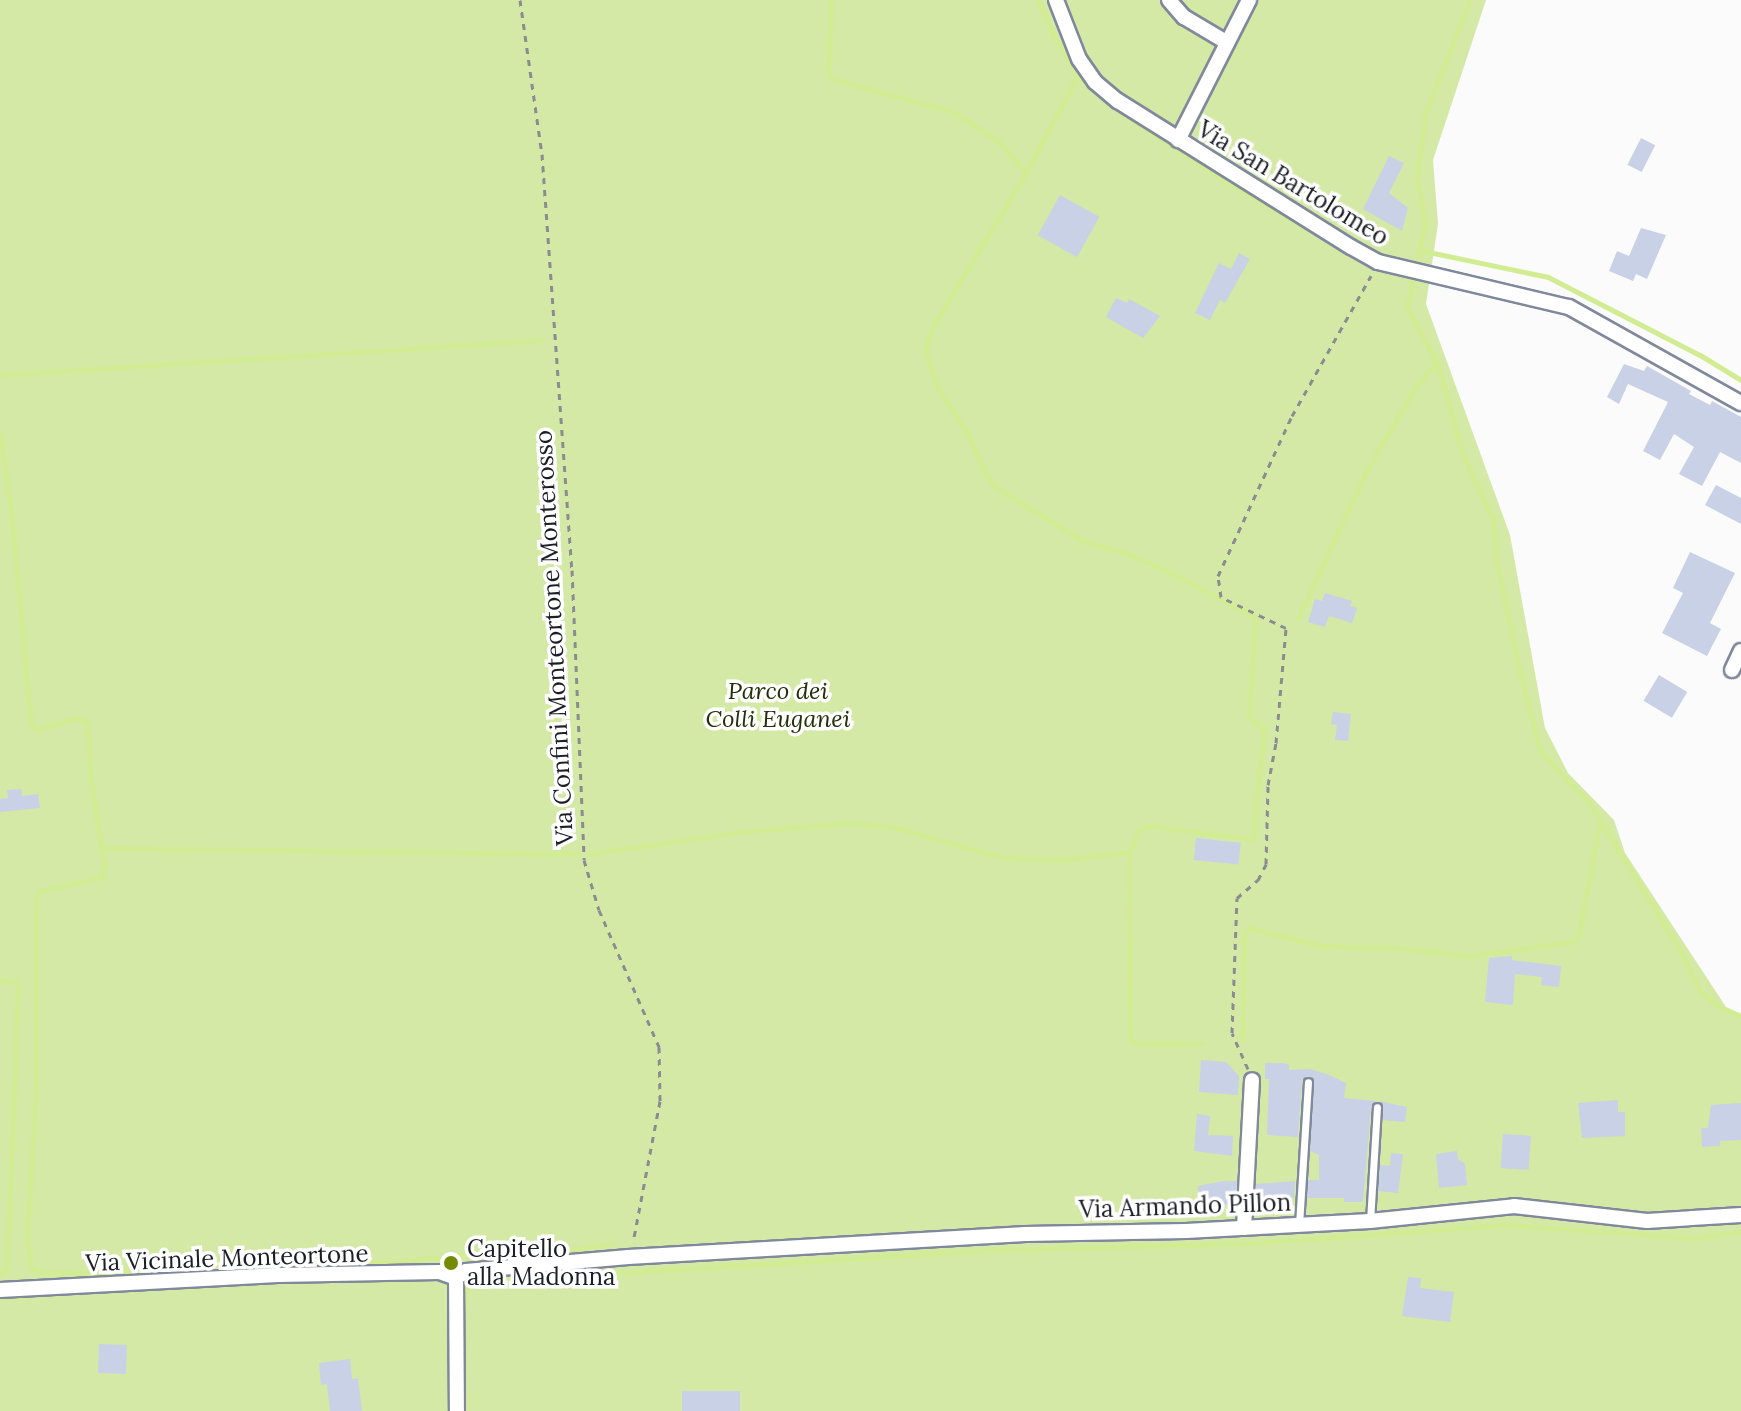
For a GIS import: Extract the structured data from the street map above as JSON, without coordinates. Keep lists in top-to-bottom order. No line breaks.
{"streets":{"street":["Via San Bartolomeo","Via Armando Pillon","Via Vicinale Monteortone"],"path":["Via Confini Monteortone Monterosso"]},"crossings":[["Via Confini Monteortone Monterosso","Via Armando Pillon"],["Via Armando Pillon","Via Vicinale Monteortone"]],"parks":["Parco dei Colli Euganei"],"places":["Capitello alla Madonna"]}
